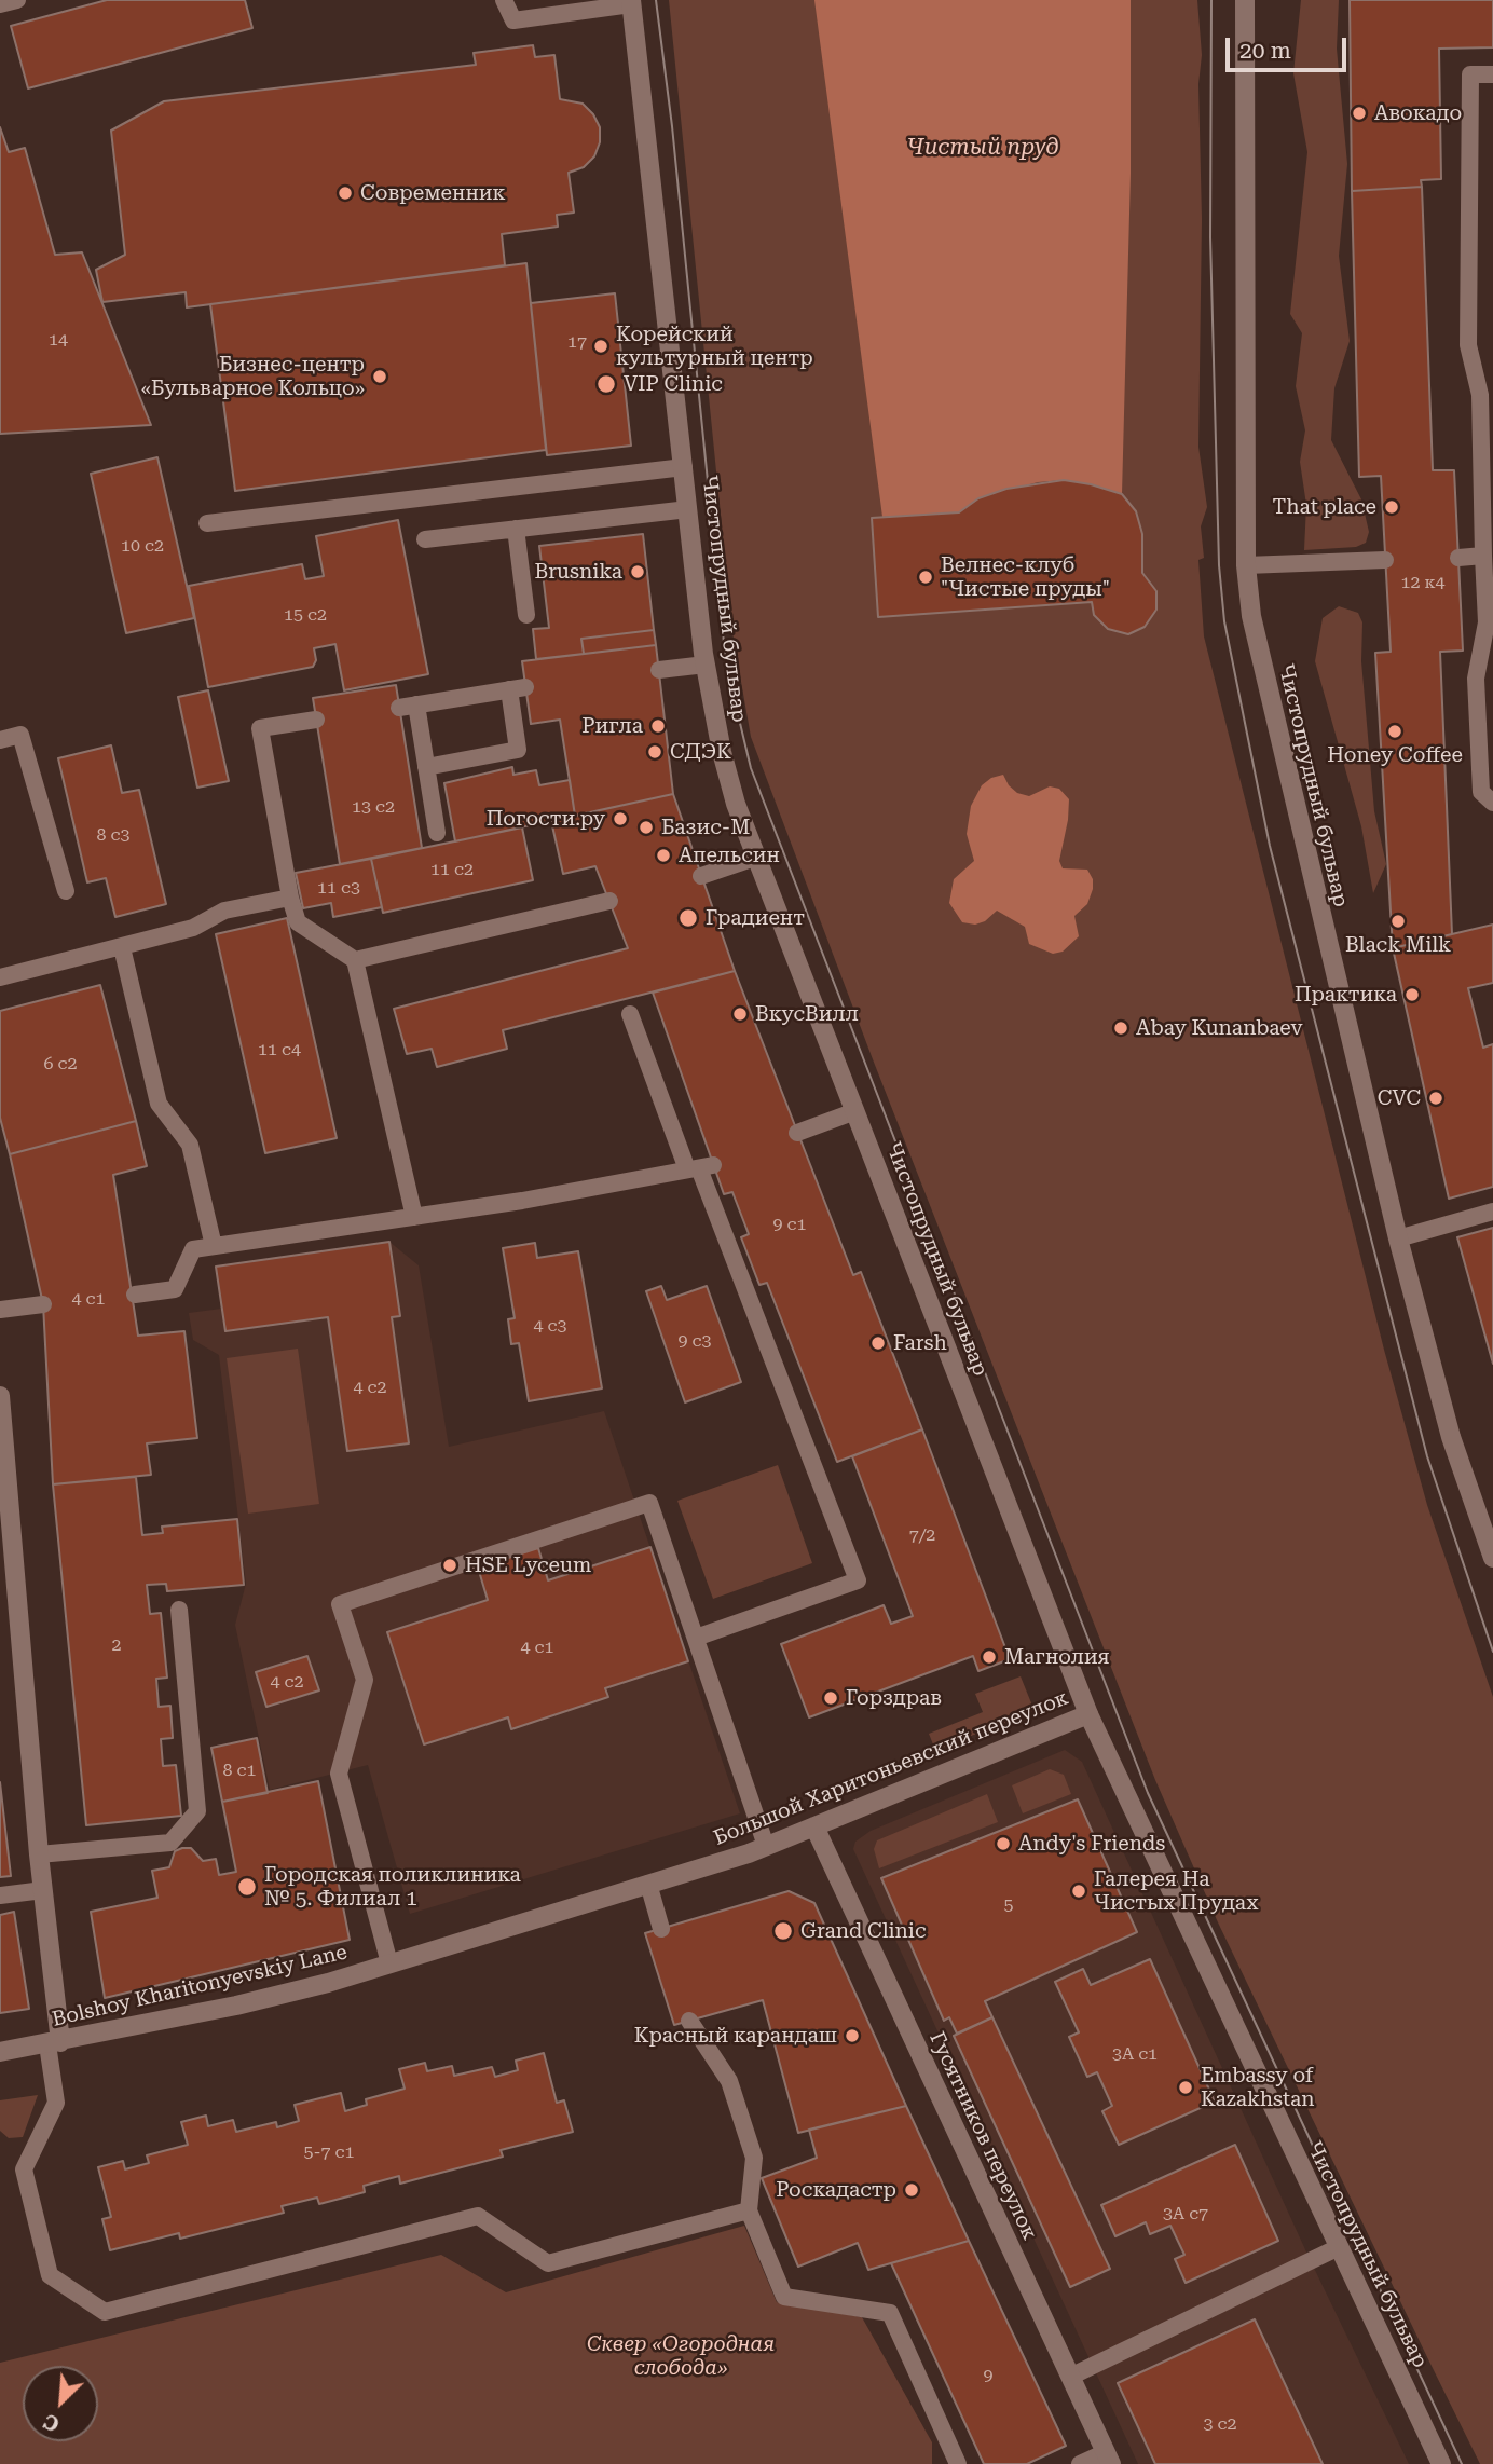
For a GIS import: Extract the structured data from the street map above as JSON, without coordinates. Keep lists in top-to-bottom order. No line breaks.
{"streets":{"main road":["Чистопрудный бульвар","Большой Харитоньевский переулок","Bolshoy Kharitonyevskiy Lane","Гусятников переулок"]},"crossings":[["Чистопрудный бульвар","Большой Харитоньевский переулок"],["Большой Харитоньевский переулок","Bolshoy Kharitonyevskiy Lane"],["Большой Харитоньевский переулок","Гусятников переулок"]],"water":["Чистый пруд"],"parks":["Сквер «Огородная слобода»"],"places":["Авокадо","Современник","Корейский культурный центр","Бизнес-центр «Бульварное Кольцо»","VIP Clinic","That place","Brusnika","Велнес-клуб \"Чистые пруды\"","Ригла","Honey Coffee","СДЭК","Погости.ру","Базис-М","Апельсин","Градиент","Black Milk","Практика","ВкусВилл","Abay Kunanbaev","CVC","Farsh","HSE Lyceum","Магнолия","Горздрав","Andy's Friends","Городская поликлиника № 5. Филиал 1","Галерея На Чистых Прудах","Grand Clinic","Красный карандаш","Embassy of Kazakhstan","Роскадастр"],"house_numbers":["14","17","10 с2","12 к4","15 с2","13 с2","8 с3","11 с2","11 с3","11 с4","6 с2","9 с1","4 с1","4 с3","9 с3","4 с2","7/2","2","4 с1","4 с2","8 с1","5","3А с1","5-7 с1","3А с7","9","3 с2"],"scale_bar":"20 m","north":"bottom left"}
